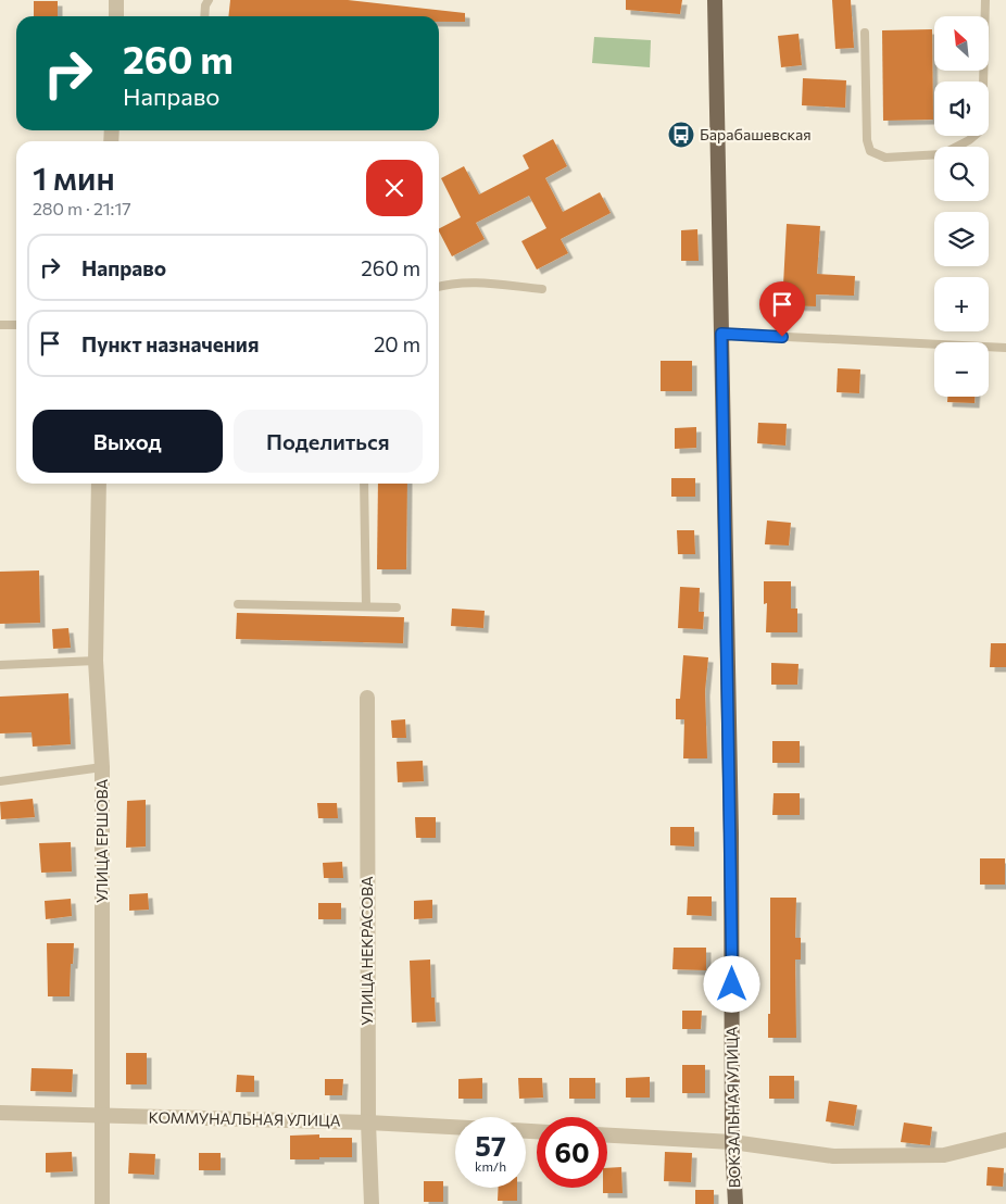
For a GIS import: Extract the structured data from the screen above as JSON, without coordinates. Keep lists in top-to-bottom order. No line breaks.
{"streets":{"main road":["ВОКЗАЛЬНАЯ УЛИЦА"],"street":["УЛИЦА ЕРШОВА","УЛИЦА НЕКРАСОВА","КОММУНАЛЬНАЯ УЛИЦА"]},"crossings":[["УЛИЦА ЕРШОВА","КОММУНАЛЬНАЯ УЛИЦА"],["УЛИЦА НЕКРАСОВА","КОММУНАЛЬНАЯ УЛИЦА"]],"places":{"bus stop":["Барабашевская"]},"north":"top left","page":{"map_buttons":["+","−"],"turn":["260 m","Направо"],"heading":["1 мин","280 m · 21:17"],"list":[{"name":"Направо","value":"260 m"},{"name":"Пункт назначения","value":"20 m"}],"buttons":["Выход","Поделиться"],"speed":"57 km/h","limit":"60"}}
